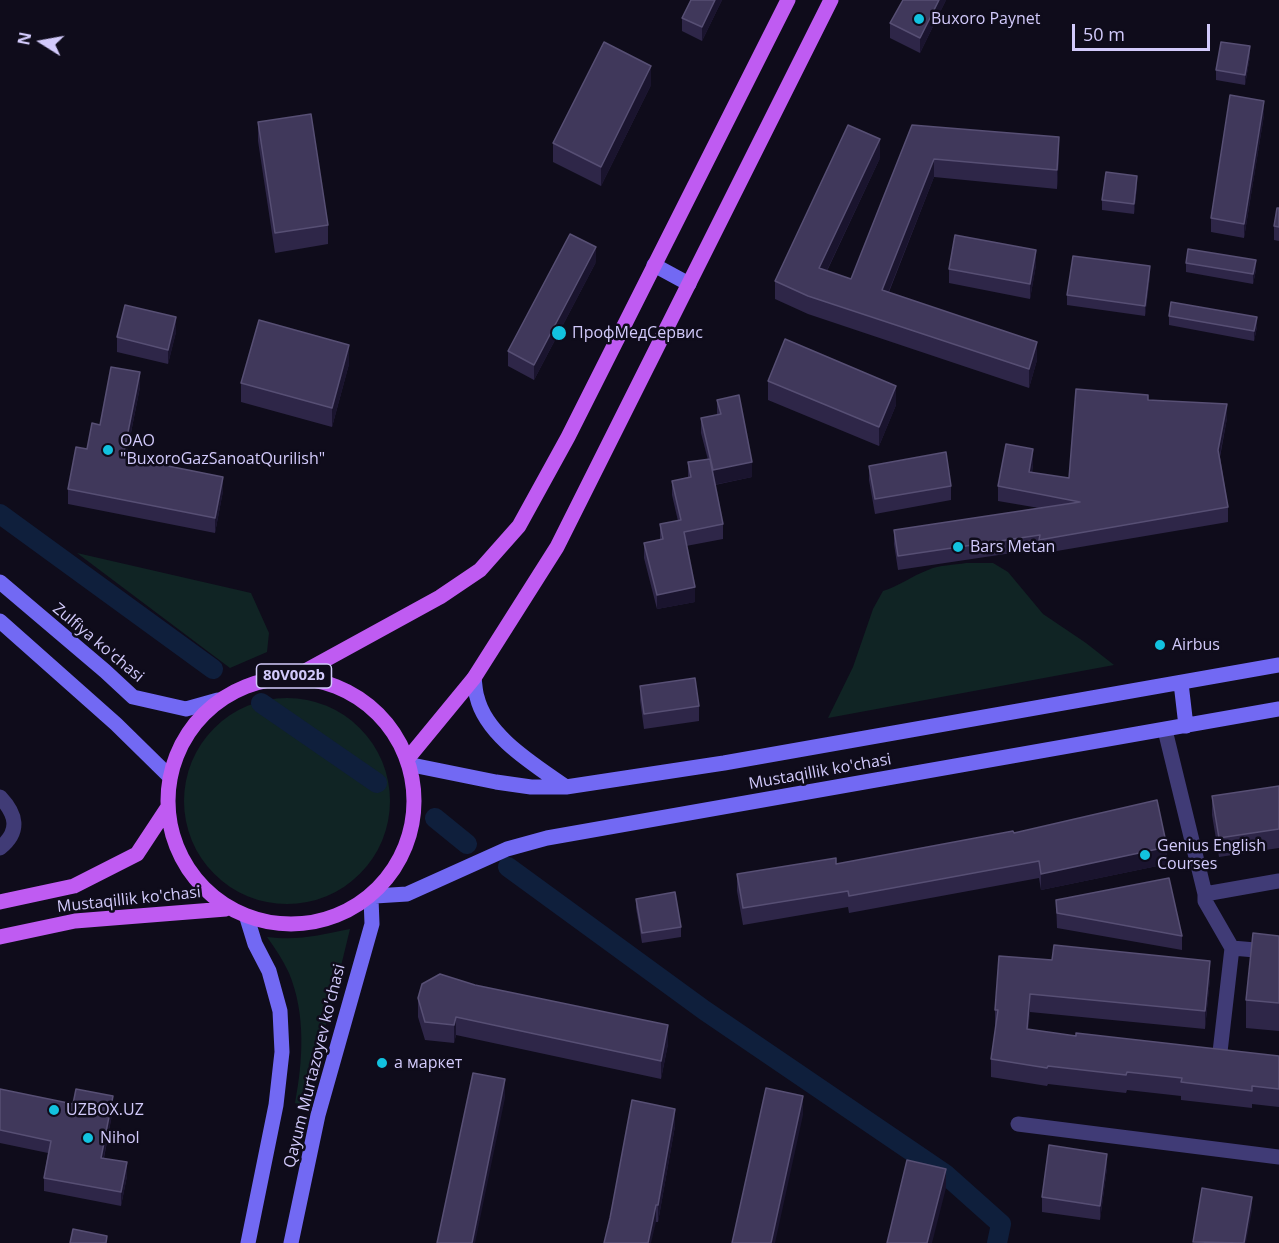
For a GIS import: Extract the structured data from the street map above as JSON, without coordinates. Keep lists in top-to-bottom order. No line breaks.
{"streets":{"main road":["Zulfiya ko'chasi","80V002b","Mustaqillik ko'chasi","Qayum Murtazoyev ko'chasi"]},"crossings":[["Zulfiya ko'chasi","80V002b"],["80V002b","Mustaqillik ko'chasi"],["80V002b","Qayum Murtazoyev ko'chasi"],["Mustaqillik ko'chasi","Qayum Murtazoyev ko'chasi"]],"places":["Buxoro Paynet","ПрофМедСервис","ОАО \"BuxoroGazSanoatQurilish\"","Bars Metan","Airbus","Genius English Courses","а маркет","UZBOX.UZ","Nihol"],"scale_bar":"50 m","north":"left"}
